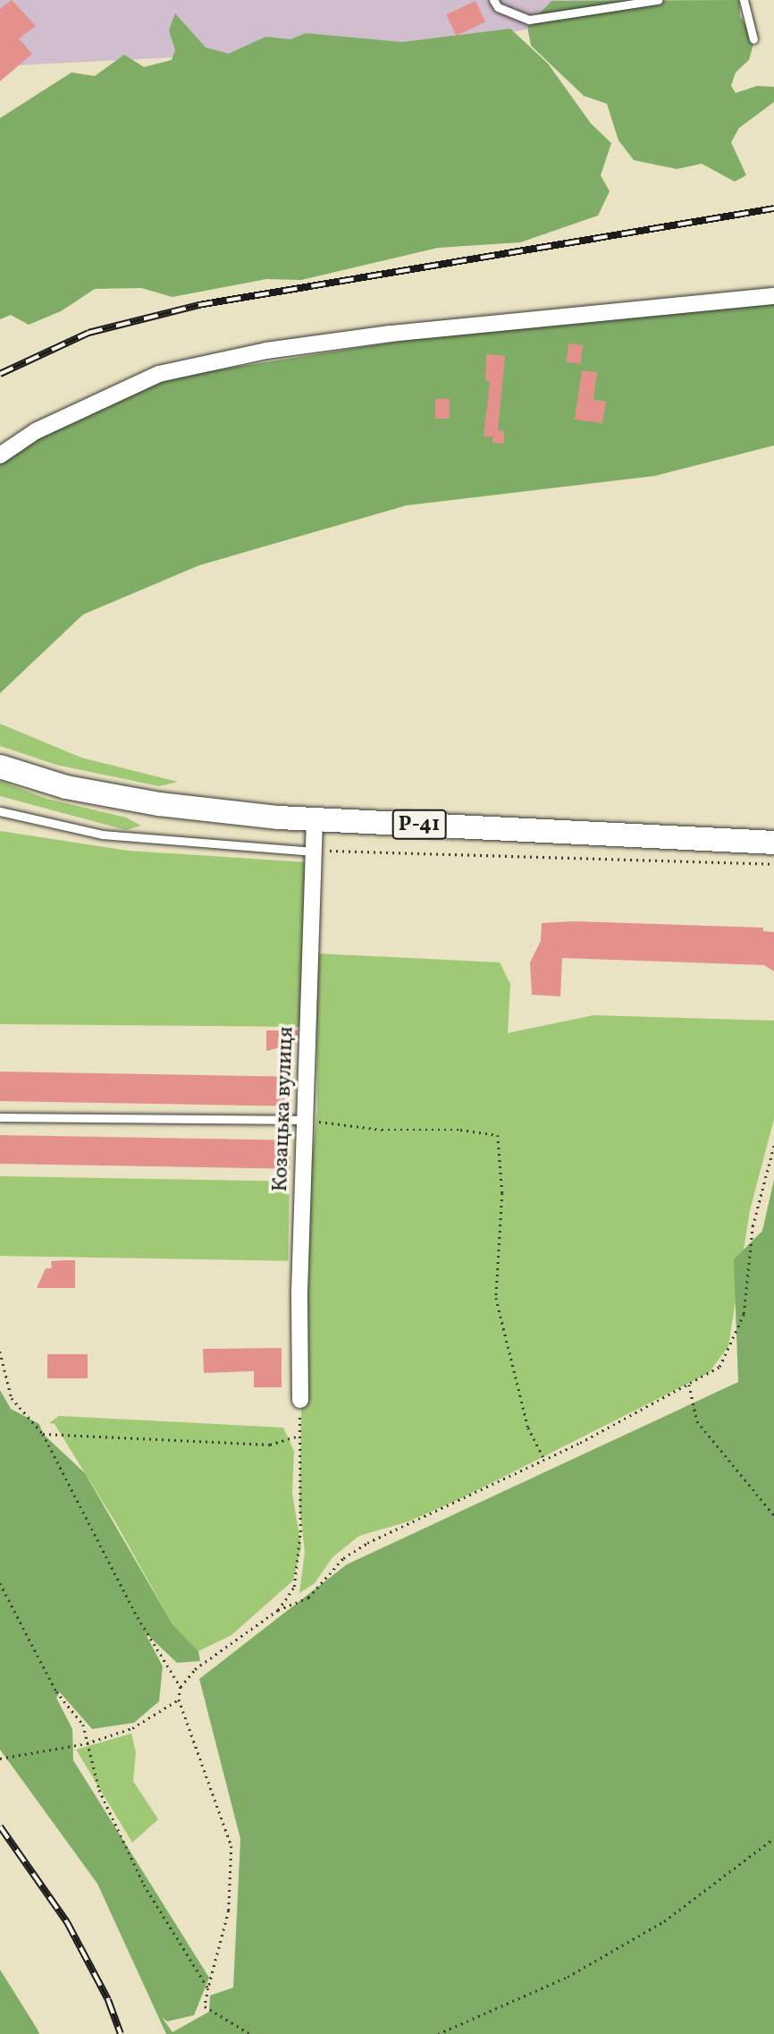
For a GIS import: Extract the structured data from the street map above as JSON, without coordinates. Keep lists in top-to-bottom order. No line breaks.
{"streets":{"main road":["Р-41"],"street":["Козацька вулиця"]},"crossings":[["Р-41","Козацька вулиця"]]}
